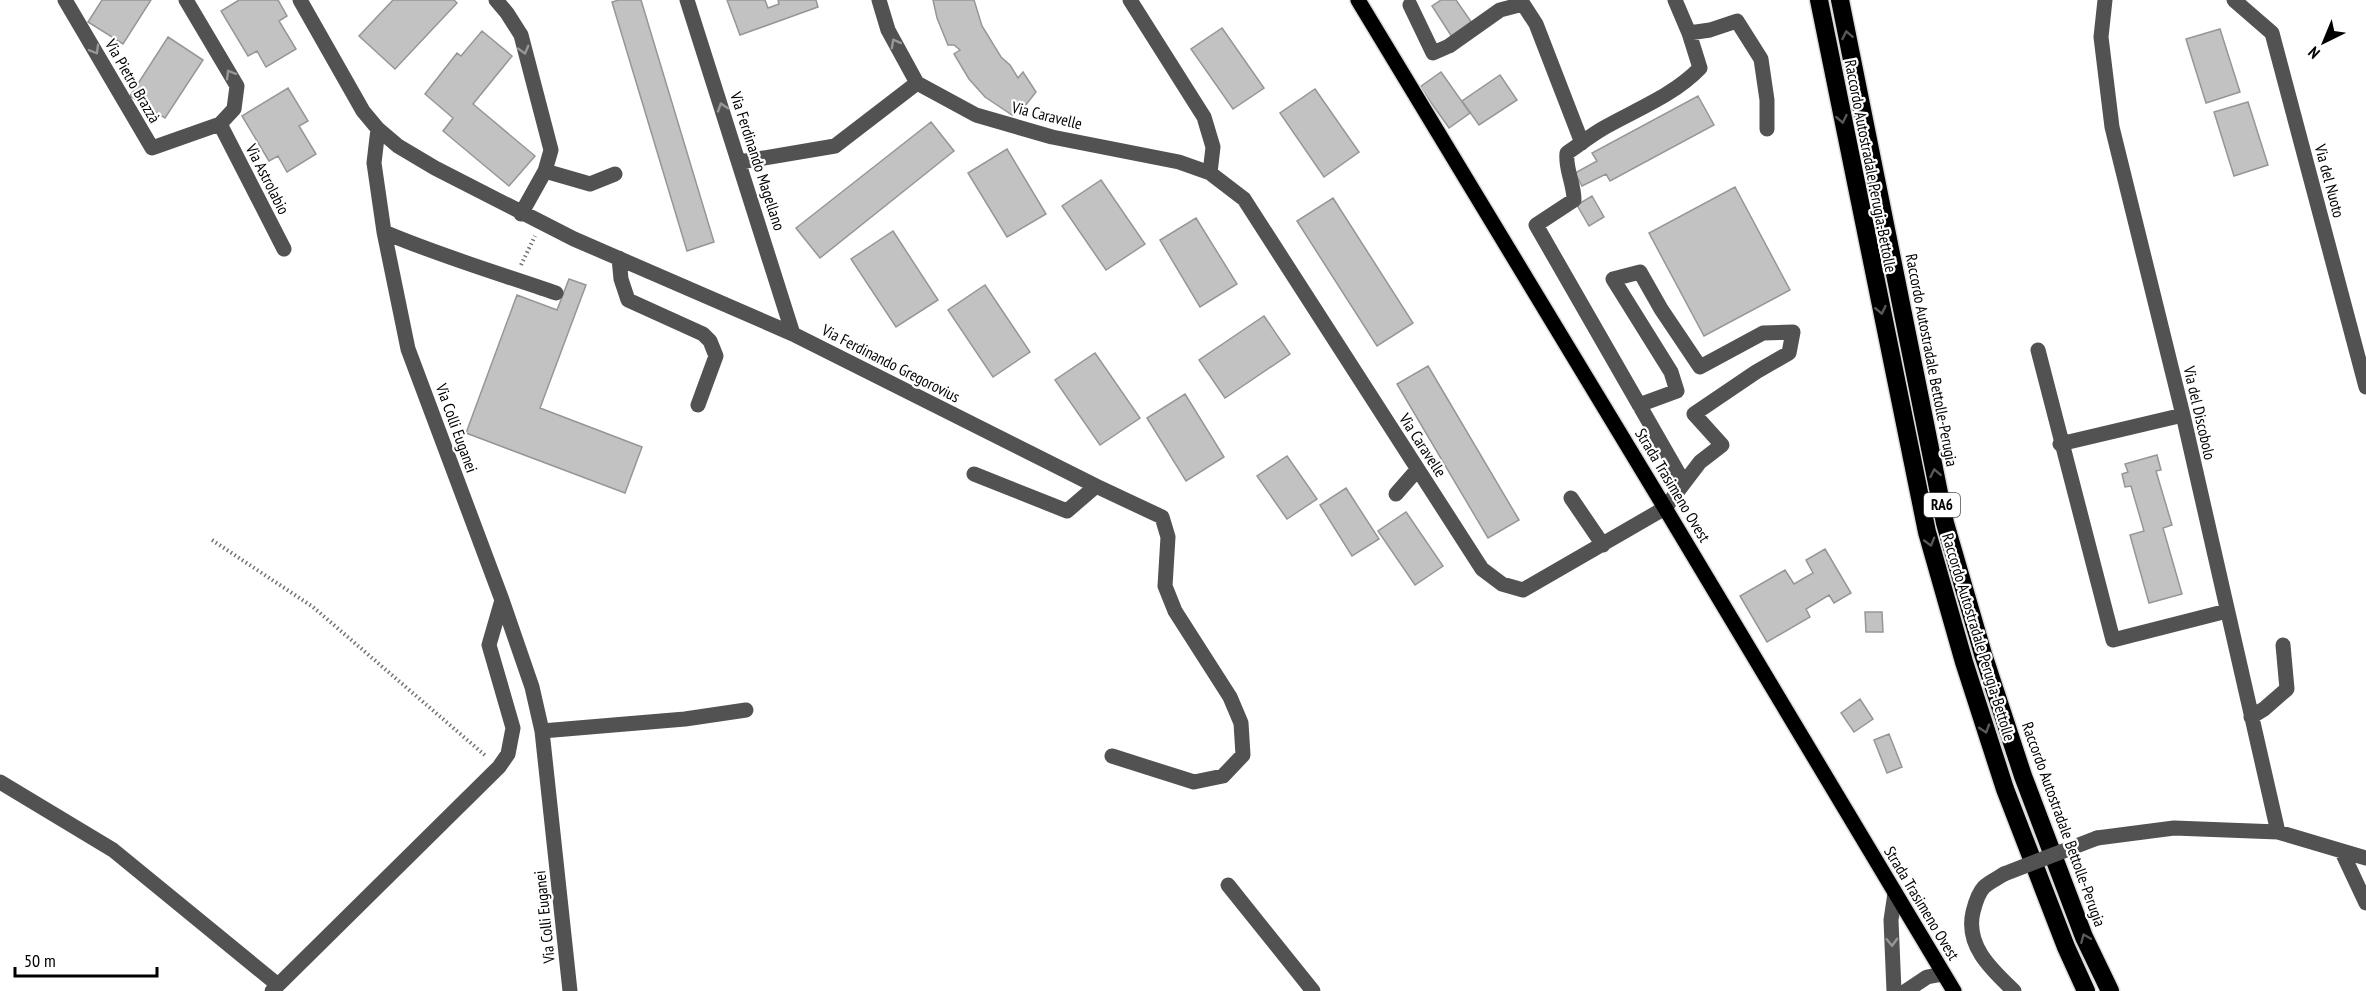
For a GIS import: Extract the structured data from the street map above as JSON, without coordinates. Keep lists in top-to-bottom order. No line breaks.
{"streets":{"highway":["Raccordo Autostradale Perugia-Bettolle","Raccordo Autostradale Bettolle-Perugia","RA6"],"main road":["Strada Trasimeno Ovest"],"street":["Via Pietro Brazzà","Via Caravelle","Via Ferdinando Magellano","Via Astrolabio","Via del Nuoto","Via Ferdinando Gregorovius","Via del Discobolo","Via Colli Euganei"]},"crossings":[["Via Pietro Brazzà","Via Astrolabio"],["Via Caravelle","Strada Trasimeno Ovest"],["Via Ferdinando Magellano","Via Ferdinando Gregorovius"],["Via Ferdinando Gregorovius","Via Colli Euganei"]],"one_way":["Via Pietro Brazzà","Via Ferdinando Magellano","Raccordo Autostradale Perugia-Bettolle","Raccordo Autostradale Bettolle-Perugia"],"scale_bar":"50 m","north":"bottom left"}
